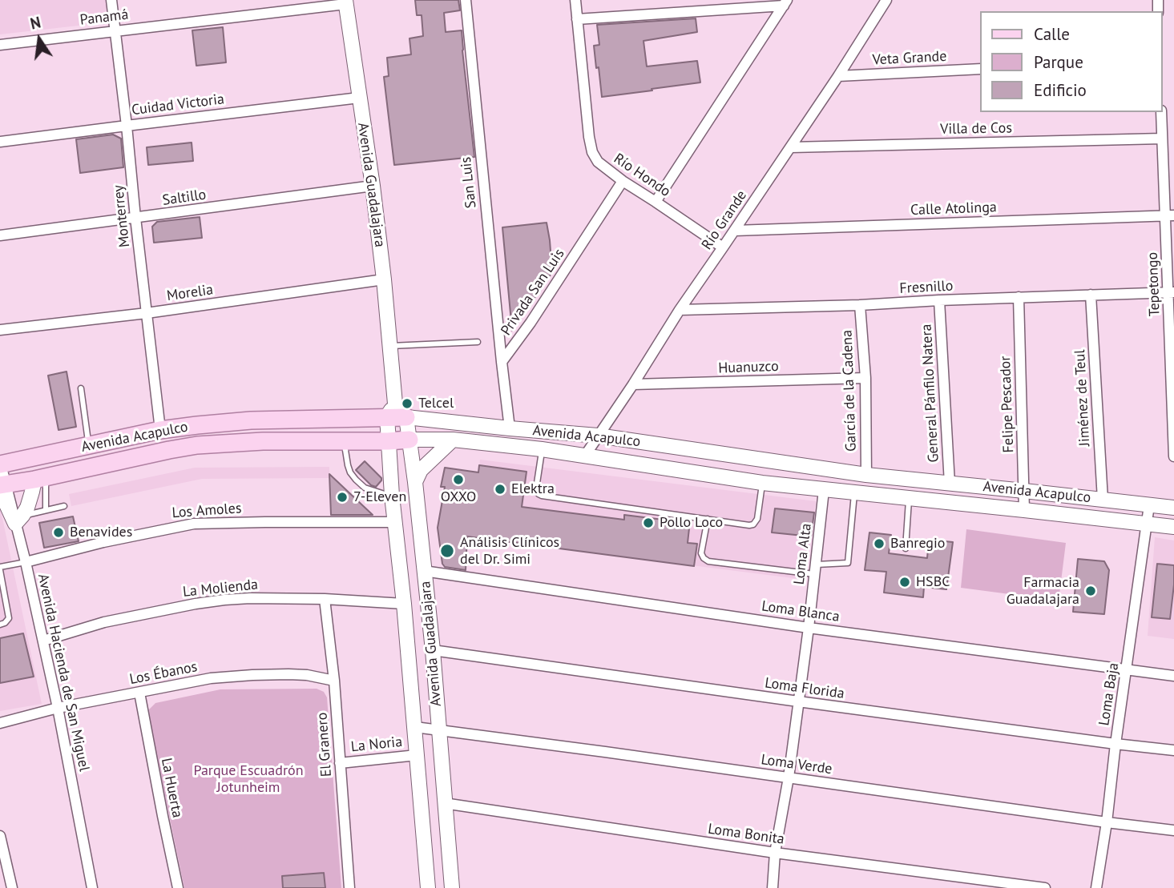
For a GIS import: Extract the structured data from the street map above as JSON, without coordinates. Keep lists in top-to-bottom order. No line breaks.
{"streets":{"main road":["Avenida Guadalajara","Avenida Acapulco"],"street":["Panamá","Veta Grande","Cuidad Victoria","Villa de Cos","Río Hondo","San Luis","Saltillo","Calle Atolinga","Monterrey","Río Grande","Tepetongo","Fresnillo","Privada San Luis","Morelia","Huanuzco","García de la Cadena","General Pánfilo Natera","Jiménez de Teul","Felipe Pescador","Los Amoles","Loma Alta","La Molienda","Loma Blanca","Avenida Hacienda de San Miguel","Los Ébanos","Loma Florida","Loma Baja","El Granero","La Noria","Loma Verde","La Huerta","Loma Bonita"]},"crossings":[["Panamá","Avenida Guadalajara"],["Panamá","Monterrey"],["Veta Grande","Río Grande"],["Cuidad Victoria","Avenida Guadalajara"],["Cuidad Victoria","Monterrey"],["Villa de Cos","Río Grande"],["Villa de Cos","Tepetongo"],["Río Hondo","Río Grande"],["Río Hondo","Privada San Luis"],["San Luis","Privada San Luis"],["Avenida Guadalajara","Saltillo"],["Avenida Guadalajara","Morelia"],["Avenida Guadalajara","Avenida Acapulco"],["Avenida Guadalajara","Los Amoles"],["Avenida Guadalajara","La Molienda"],["Avenida Guadalajara","Loma Blanca"],["Avenida Guadalajara","Loma Florida"],["Avenida Guadalajara","La Noria"],["Avenida Guadalajara","Loma Verde"],["Avenida Guadalajara","Loma Bonita"],["Saltillo","Monterrey"],["Calle Atolinga","Río Grande"],["Calle Atolinga","Tepetongo"],["Monterrey","Morelia"],["Monterrey","Avenida Acapulco"],["Río Grande","Fresnillo"],["Río Grande","Huanuzco"],["Río Grande","Avenida Acapulco"],["Tepetongo","Fresnillo"],["Fresnillo","García de la Cadena"],["Fresnillo","General Pánfilo Natera"],["Fresnillo","Jiménez de Teul"],["Fresnillo","Felipe Pescador"],["Huanuzco","García de la Cadena"],["García de la Cadena","Avenida Acapulco"],["General Pánfilo Natera","Avenida Acapulco"],["Jiménez de Teul","Avenida Acapulco"],["Felipe Pescador","Avenida Acapulco"],["Avenida Acapulco","Loma Alta"],["Avenida Acapulco","Loma Baja"],["Los Amoles","Avenida Hacienda de San Miguel"],["Loma Alta","Loma Blanca"],["Loma Alta","Loma Florida"],["Loma Alta","Loma Verde"],["Loma Alta","Loma Bonita"],["La Molienda","Avenida Hacienda de San Miguel"],["La Molienda","El Granero"],["Loma Blanca","Loma Baja"],["Avenida Hacienda de San Miguel","Los Ébanos"],["Los Ébanos","El Granero"],["Los Ébanos","La Huerta"],["Loma Florida","Loma Baja"],["Loma Baja","Loma Verde"],["El Granero","La Noria"]],"parks":["Parque Escuadrón Jotunheim"],"places":["Telcel","OXXO","Elektra","7-Eleven","Pollo Loco","Benavides","Banregio","Análisis Clínicos del Dr. Simi","HSBC","Farmacia Guadalajara"],"legend":["Calle","Parque","Edificio"],"north":"top"}
